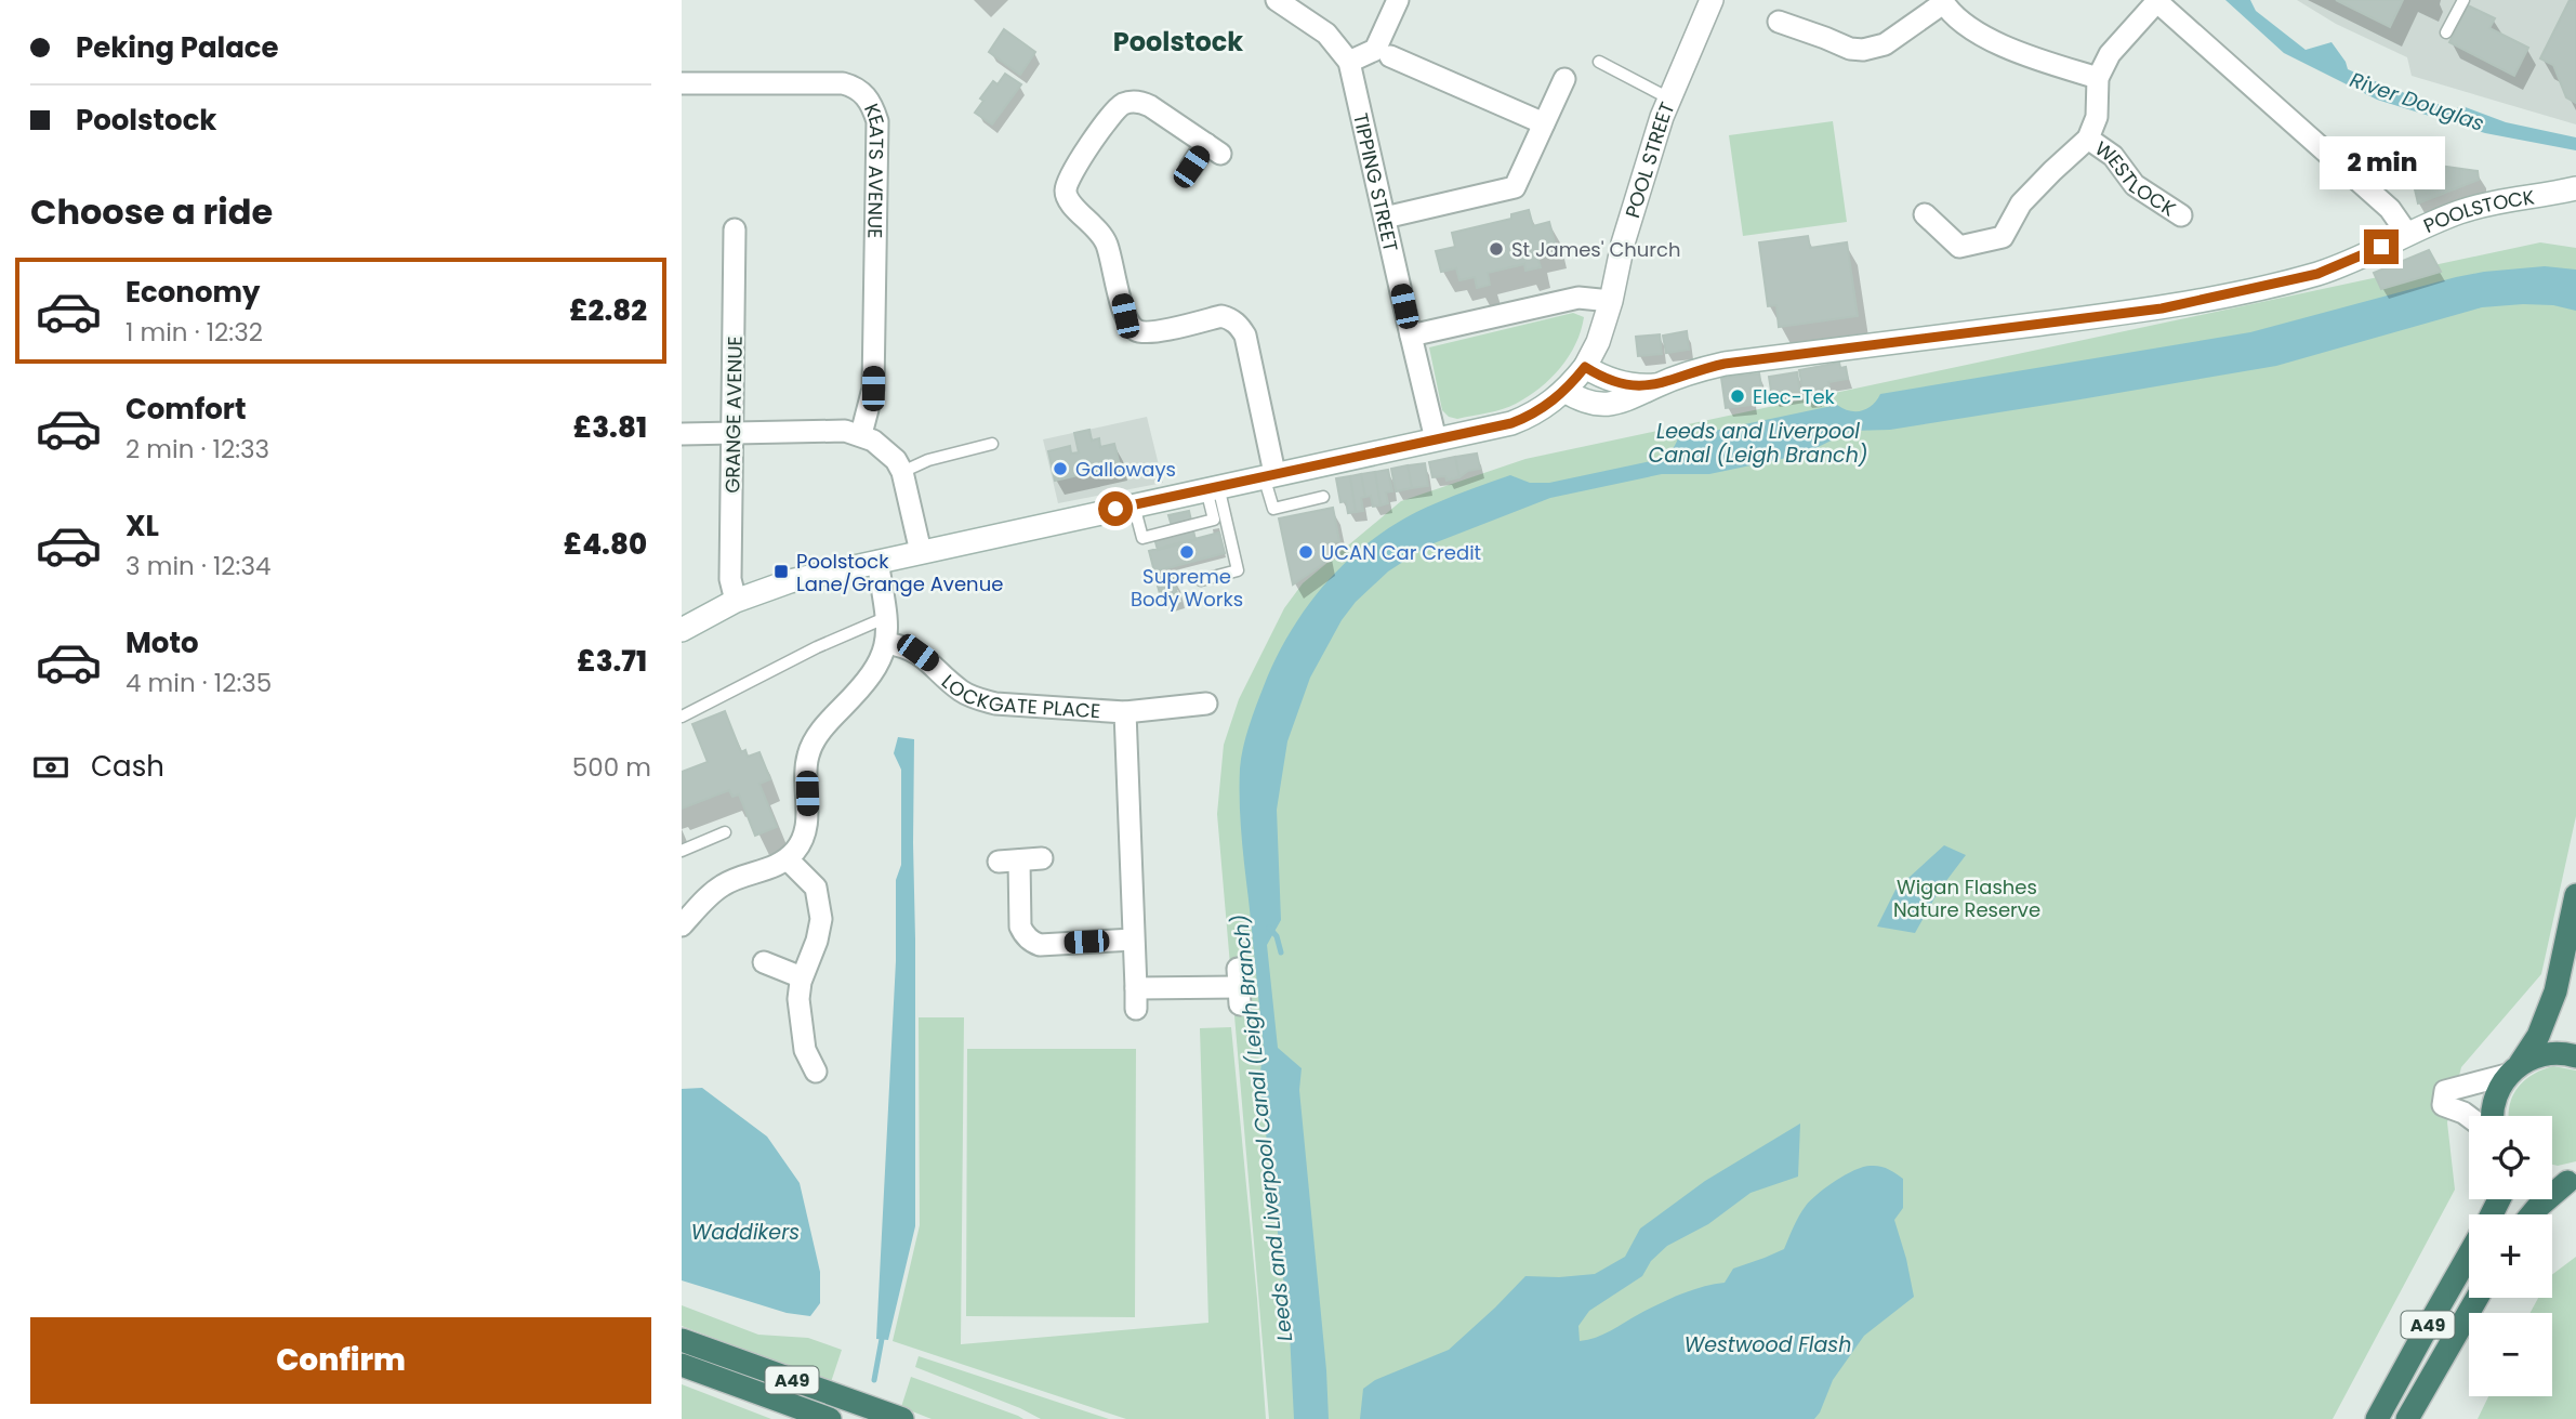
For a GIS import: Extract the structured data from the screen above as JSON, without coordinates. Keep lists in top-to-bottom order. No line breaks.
{"streets":{"highway":["A49"],"main road":["POOL STREET","POOLSTOCK"],"street":["KEATS AVENUE","WESTLOCK","TIPPING STREET","GRANGE AVENUE","LOCKGATE PLACE"]},"crossings":[["POOL STREET","POOLSTOCK"]],"districts":["Poolstock"],"water":["River Douglas","Leeds and Liverpool Canal (Leigh Branch)","Waddikers","Westwood Flash"],"parks":["Wigan Flashes Nature Reserve"],"places":{"other":["St James' Church","Elec-Tek","Galloways","Supreme Body Works","UCAN Car Credit"],"transit":["Poolstock Lane/Grange Avenue"]},"page":{"banner":["Peking Palace","Poolstock"],"bubble":"2 min","heading":"Choose a ride","list":[{"name":"Economy","note":"1 min · 12:32","value":"£2.82"},{"name":"Comfort","note":"2 min · 12:33","value":"£3.81"},{"name":"XL","note":"3 min · 12:34","value":"£4.80"},{"name":"Moto","note":"4 min · 12:35","value":"£3.71"}],"pay":["Cash","500 m"],"map_buttons":["+","−"],"buttons":"Confirm"}}
